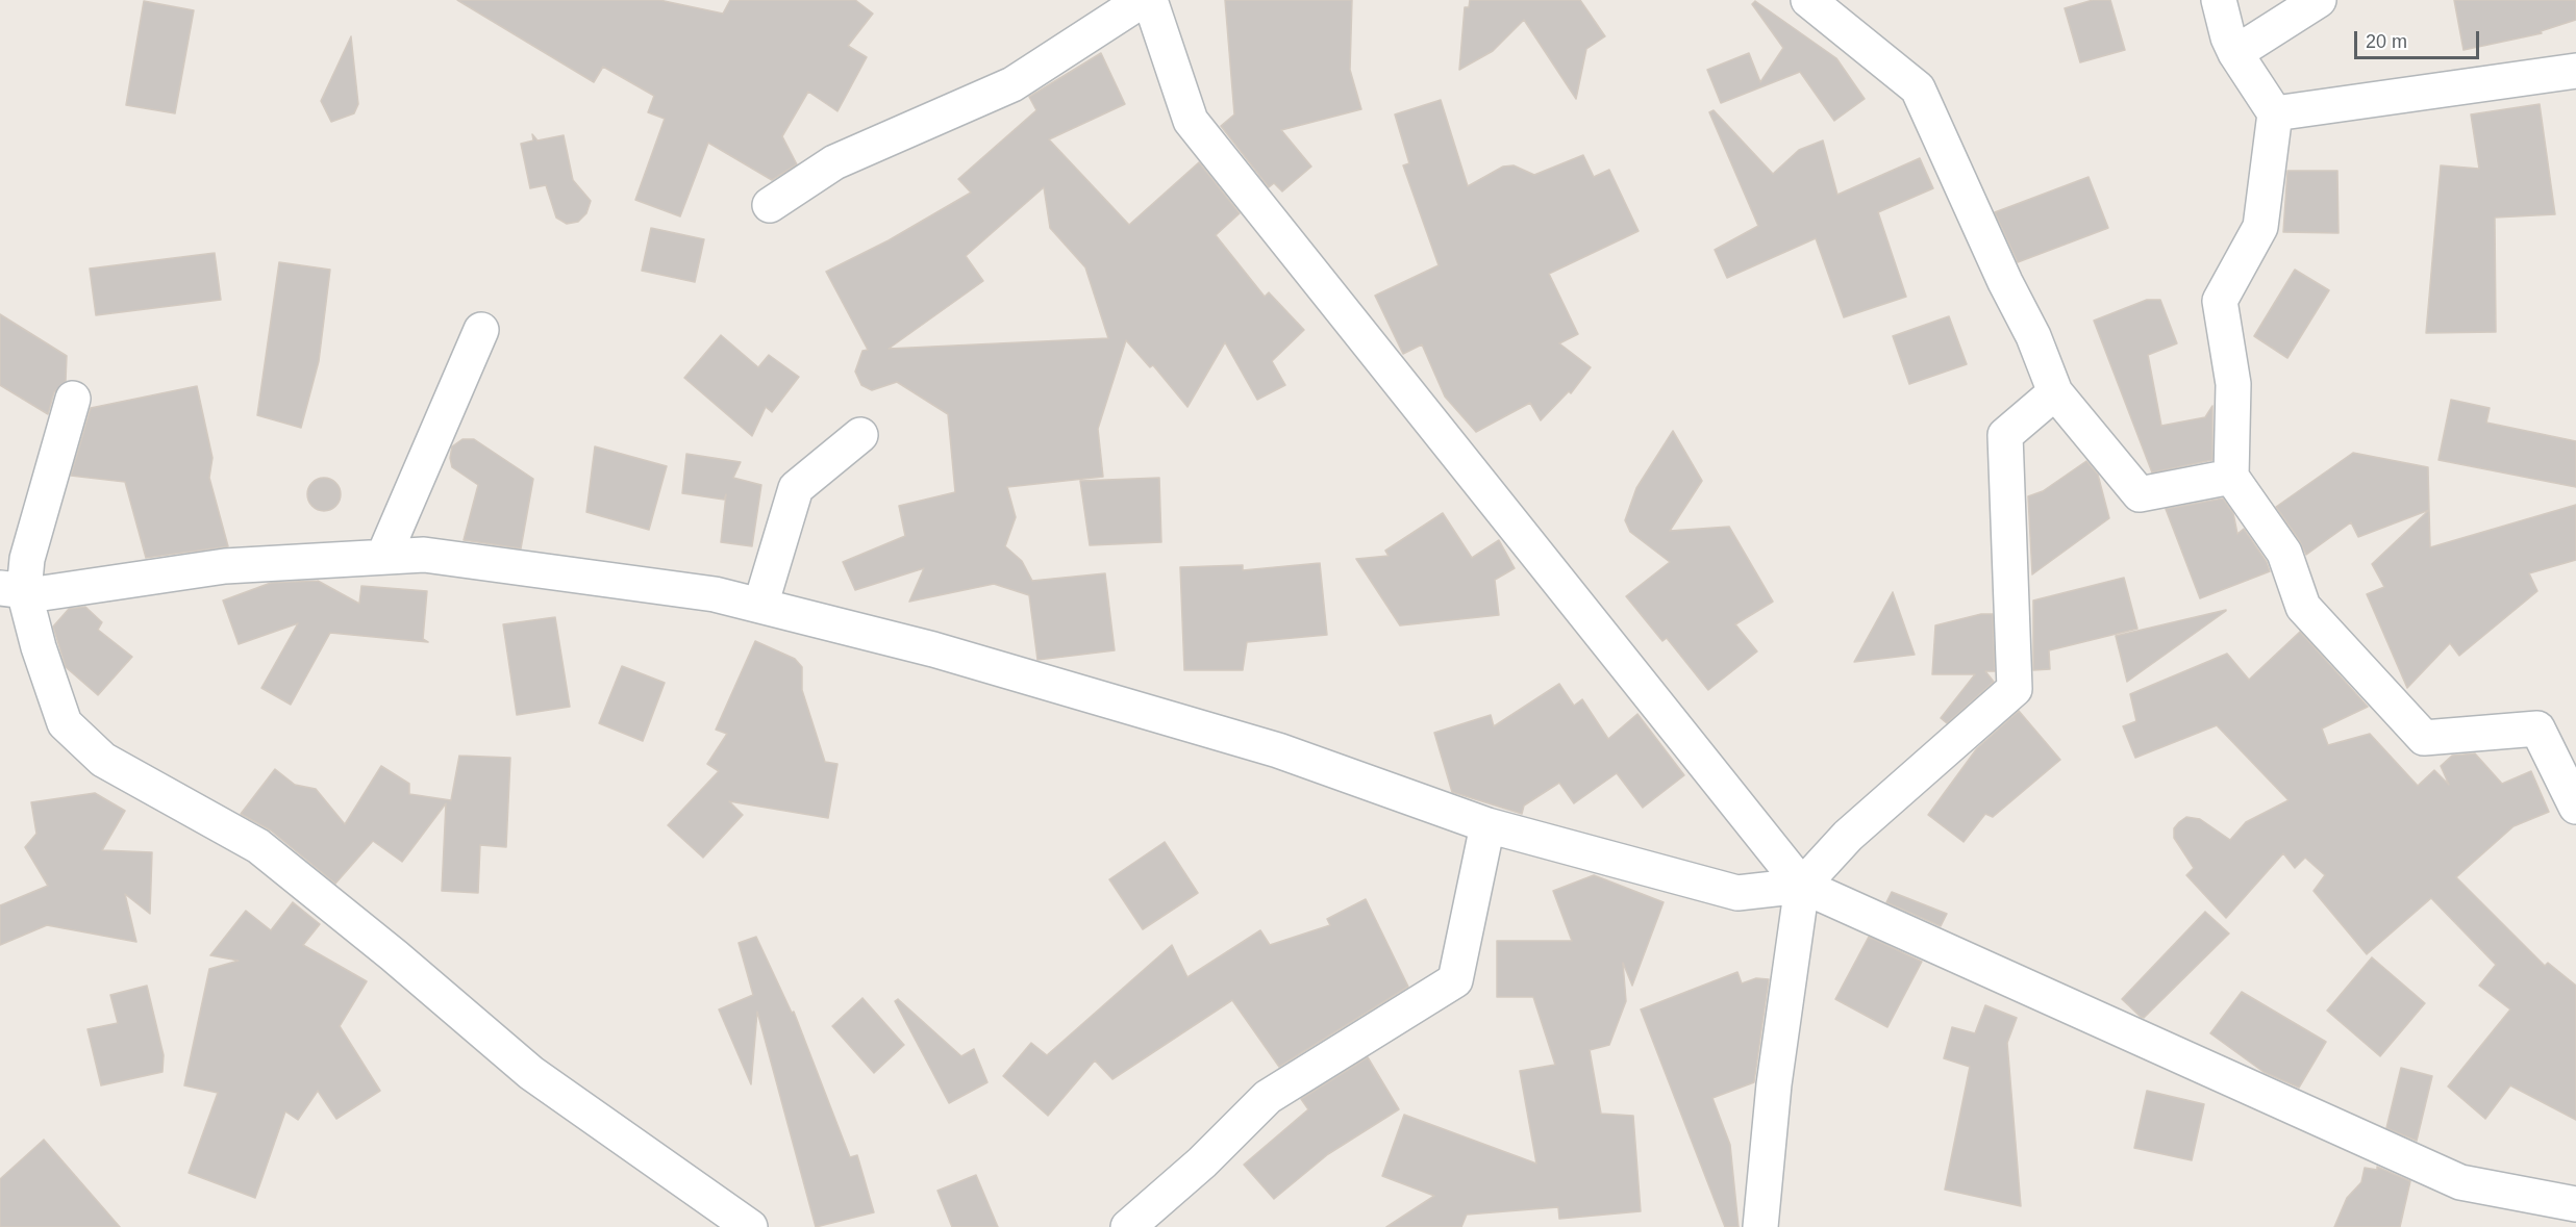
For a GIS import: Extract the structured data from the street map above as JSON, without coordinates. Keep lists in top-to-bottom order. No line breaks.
{"scale_bar":"20 m"}
